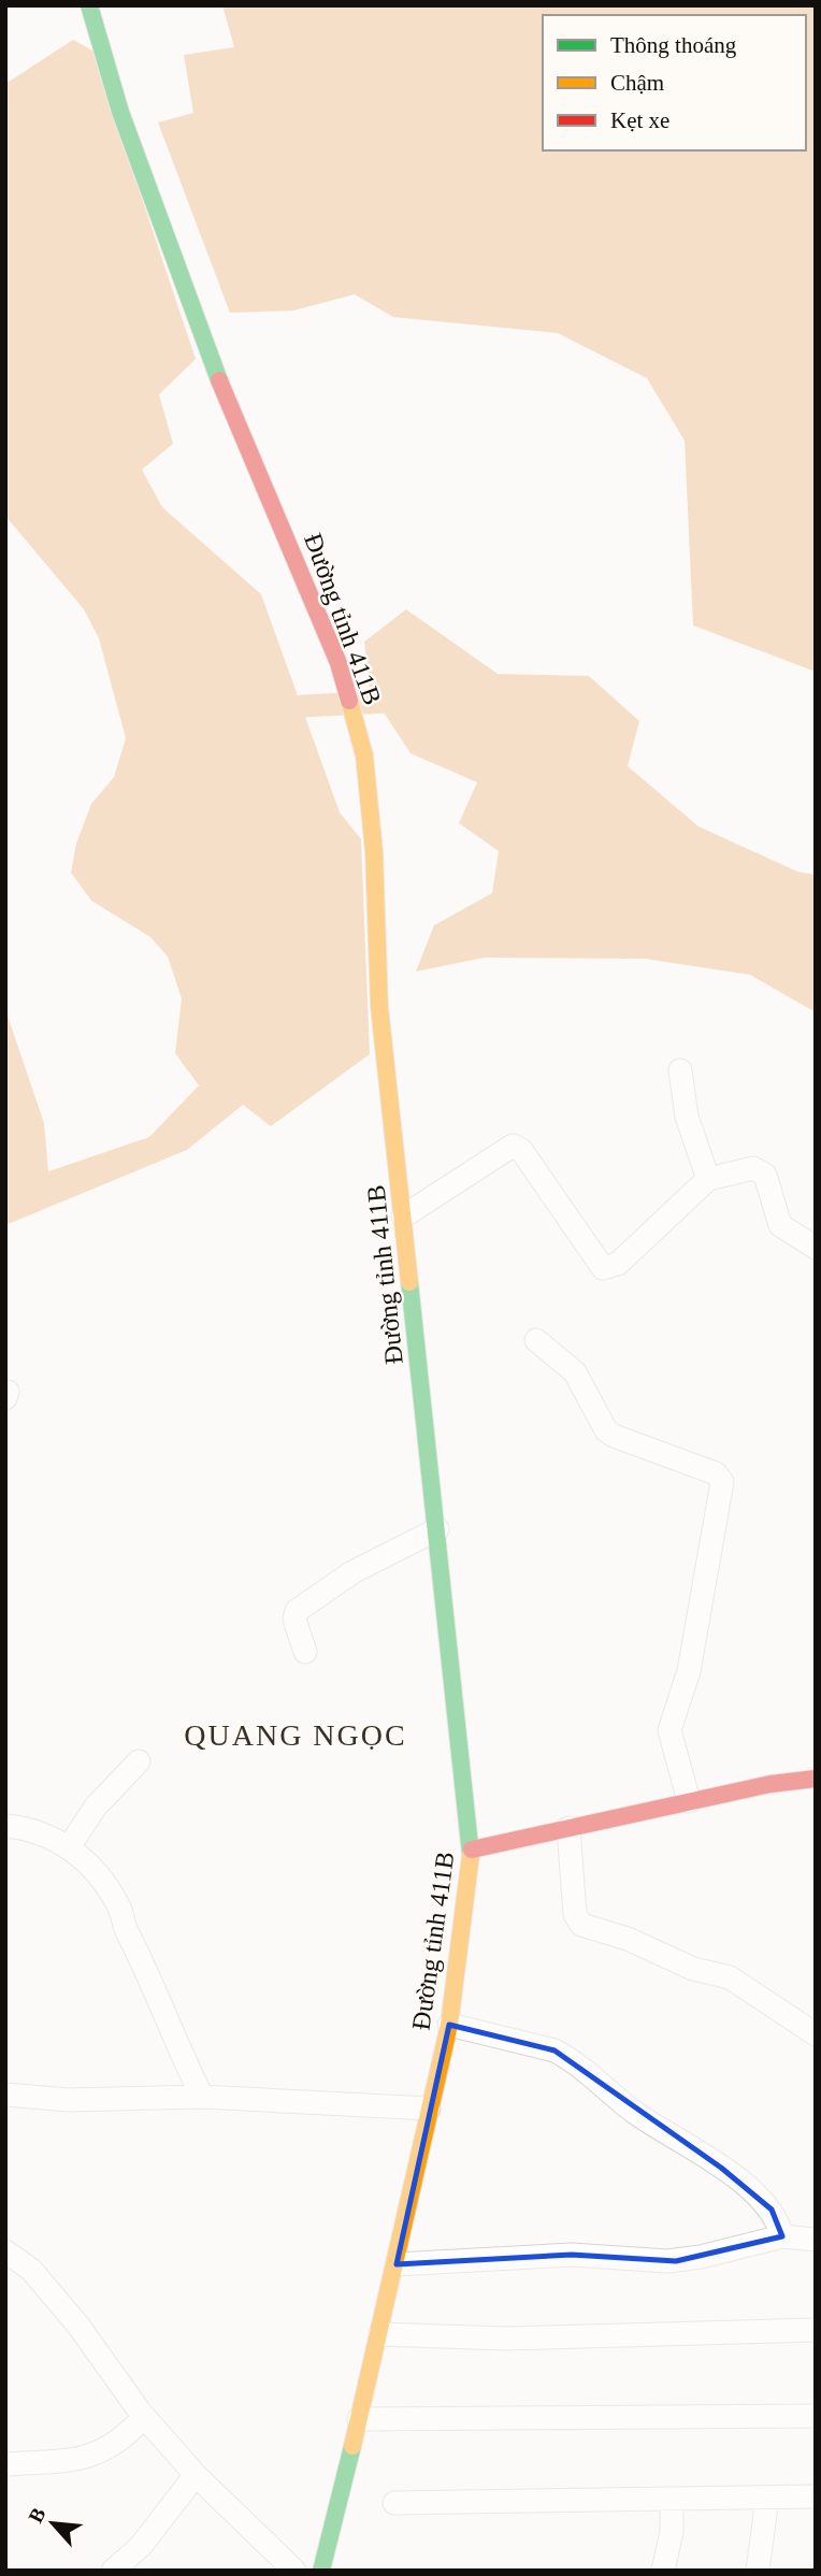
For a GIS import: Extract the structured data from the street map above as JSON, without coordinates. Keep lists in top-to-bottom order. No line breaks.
{"streets":{"main road":["Đường tỉnh 411B"]},"districts":["QUANG NGỌC"],"legend":["Thông thoáng","Chậm","Kẹt xe"],"north":"top left"}
